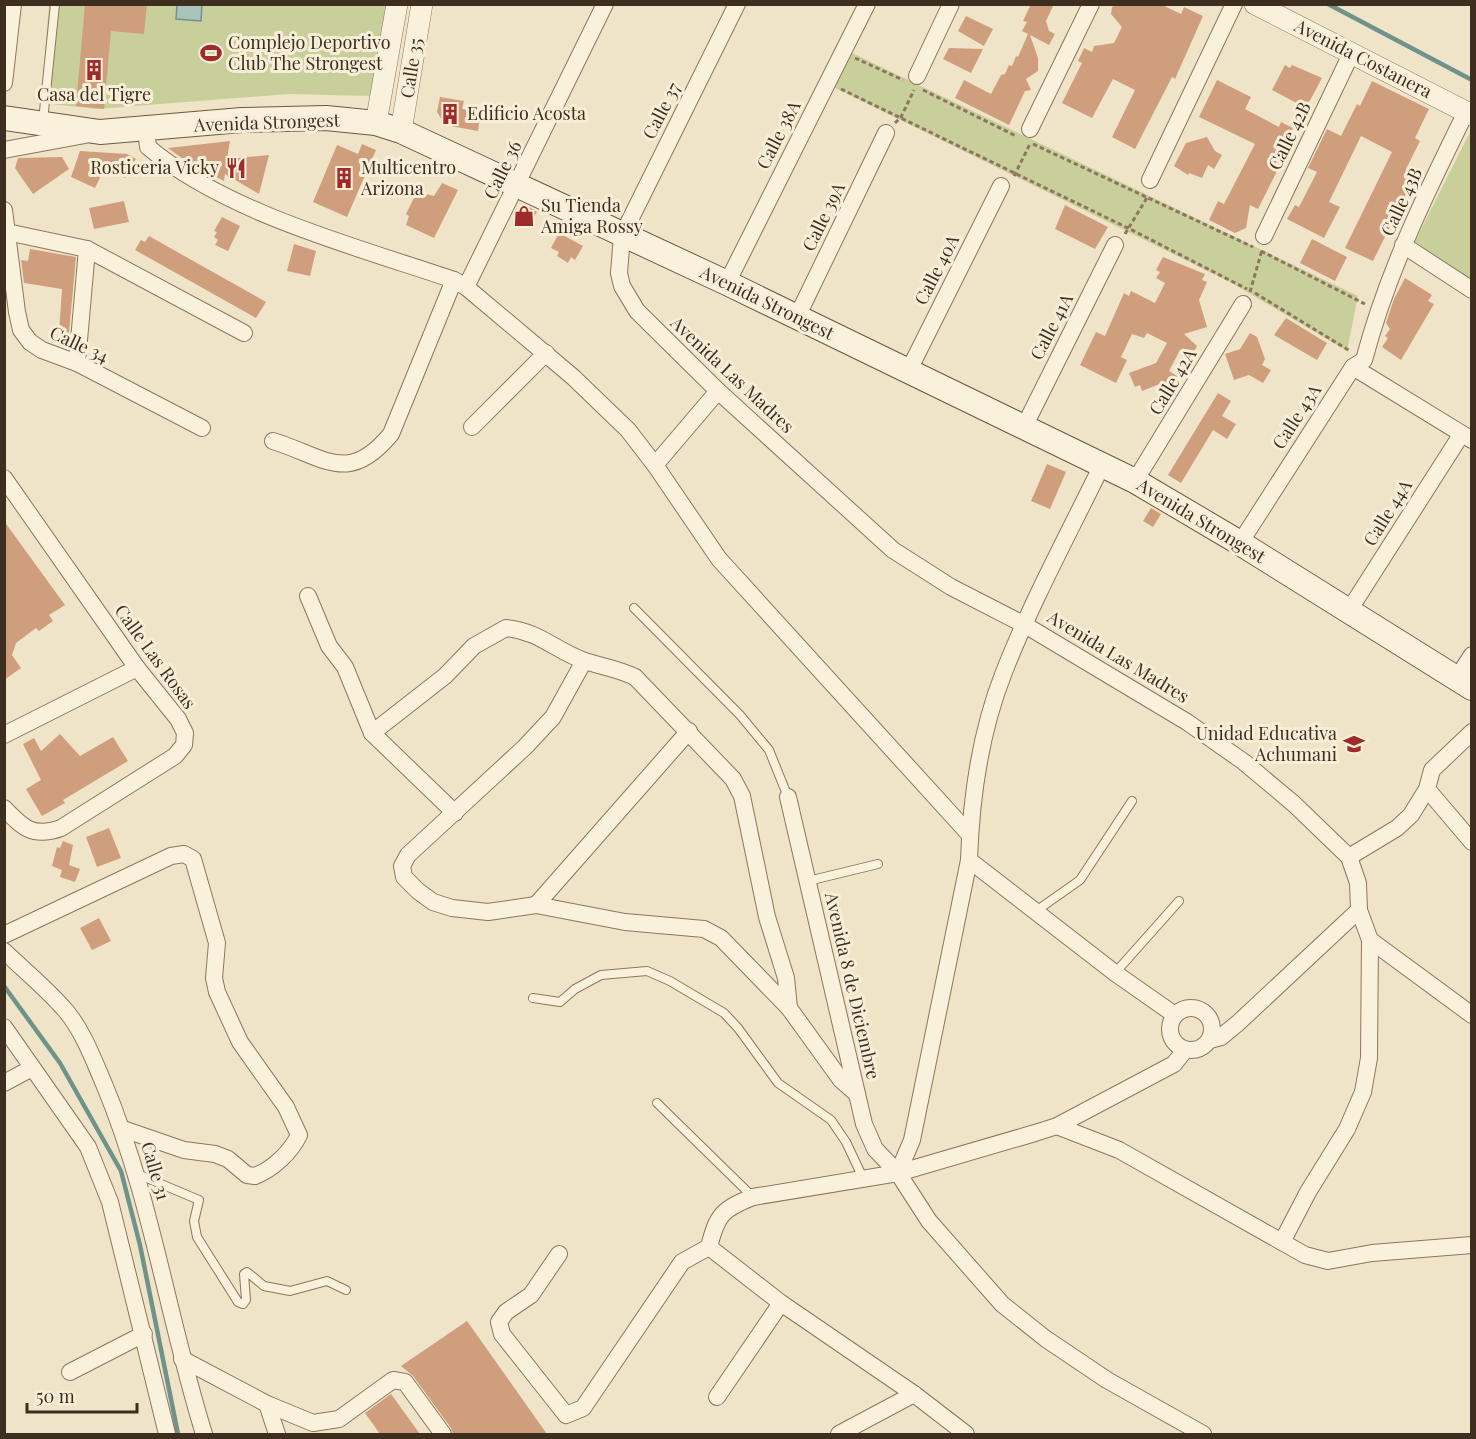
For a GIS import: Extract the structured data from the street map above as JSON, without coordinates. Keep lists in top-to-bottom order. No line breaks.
{"streets":{"main road":["Avenida Strongest"],"street":["Avenida Costanera","Calle 35","Calle 37","Calle 38A","Calle 42B","Calle 36","Calle 43B","Calle 39A","Calle 40A","Calle 41A","Calle 34","Avenida Las Madres","Calle 42A","Calle 43A","Calle 44A","Calle Las Rosas","Avenida 8 de Diciembre","Calle 31"]},"crossings":[["Avenida Costanera","Calle 42B"],["Avenida Costanera","Calle 43B"],["Calle 35","Avenida Strongest"],["Calle 37","Avenida Strongest"],["Calle 37","Avenida Las Madres"],["Avenida Strongest","Calle 38A"],["Avenida Strongest","Calle 36"],["Avenida Strongest","Calle 39A"],["Avenida Strongest","Calle 40A"],["Avenida Strongest","Calle 41A"],["Avenida Strongest","Avenida Las Madres"],["Avenida Strongest","Calle 42A"],["Avenida Strongest","Calle 43A"],["Avenida Strongest","Calle 44A"],["Calle 43B","Calle 43A"]],"places":{"sports":["Complejo Deportivo Club The Strongest"],"building":["Casa del Tigre","Edificio Acosta","Multicentro Arizona"],"restaurant":["Rosticeria Vicky"],"shop":["Su Tienda Amiga Rossy"],"school or university":["Unidad Educativa Achumani"]},"scale_bar":"50 m"}
